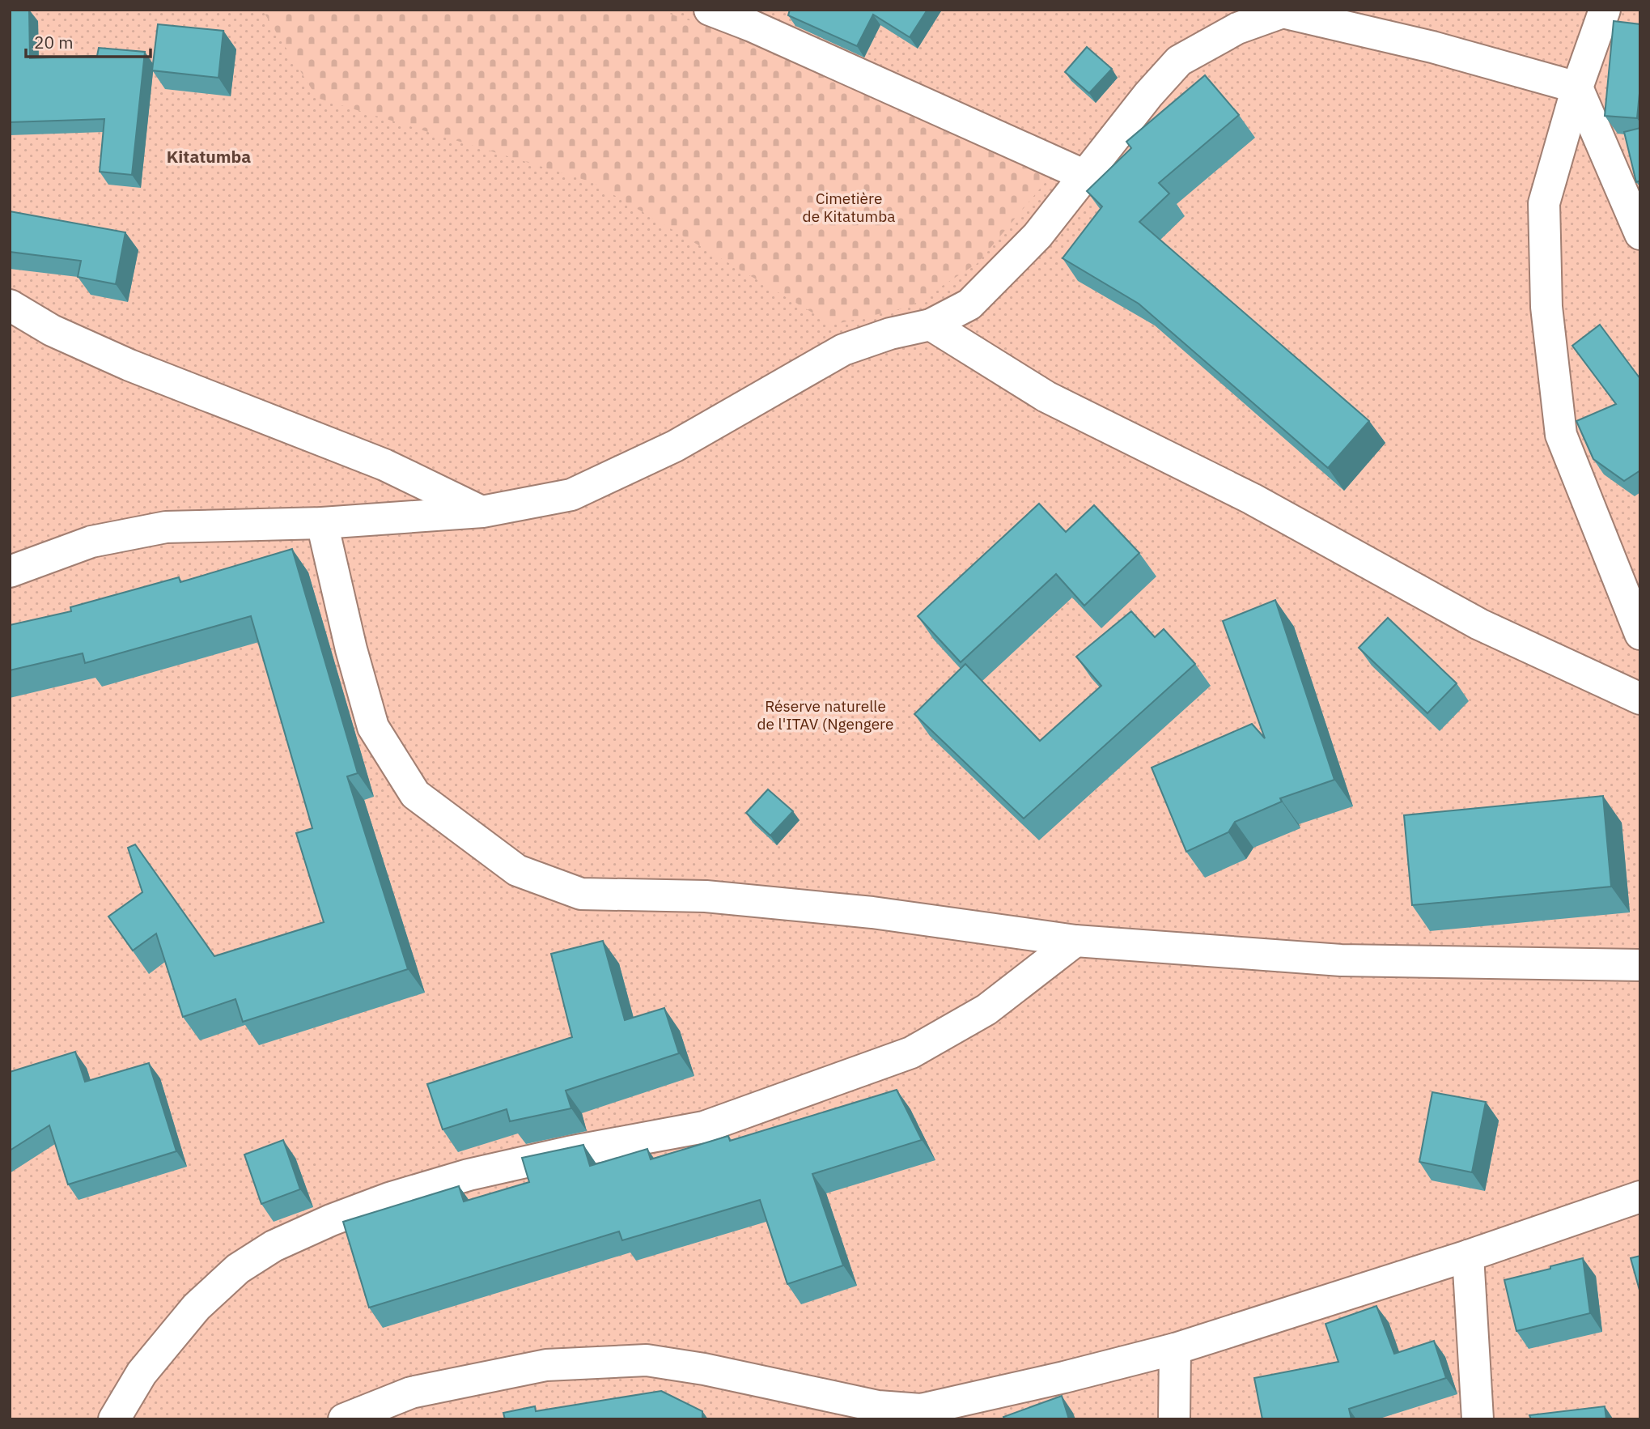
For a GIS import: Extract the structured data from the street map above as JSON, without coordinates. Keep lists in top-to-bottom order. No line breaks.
{"districts":["Kitatumba"],"parks":["Cimetière de Kitatumba","Réserve naturelle de l'ITAV (Ngengere"],"scale_bar":"20 m"}
